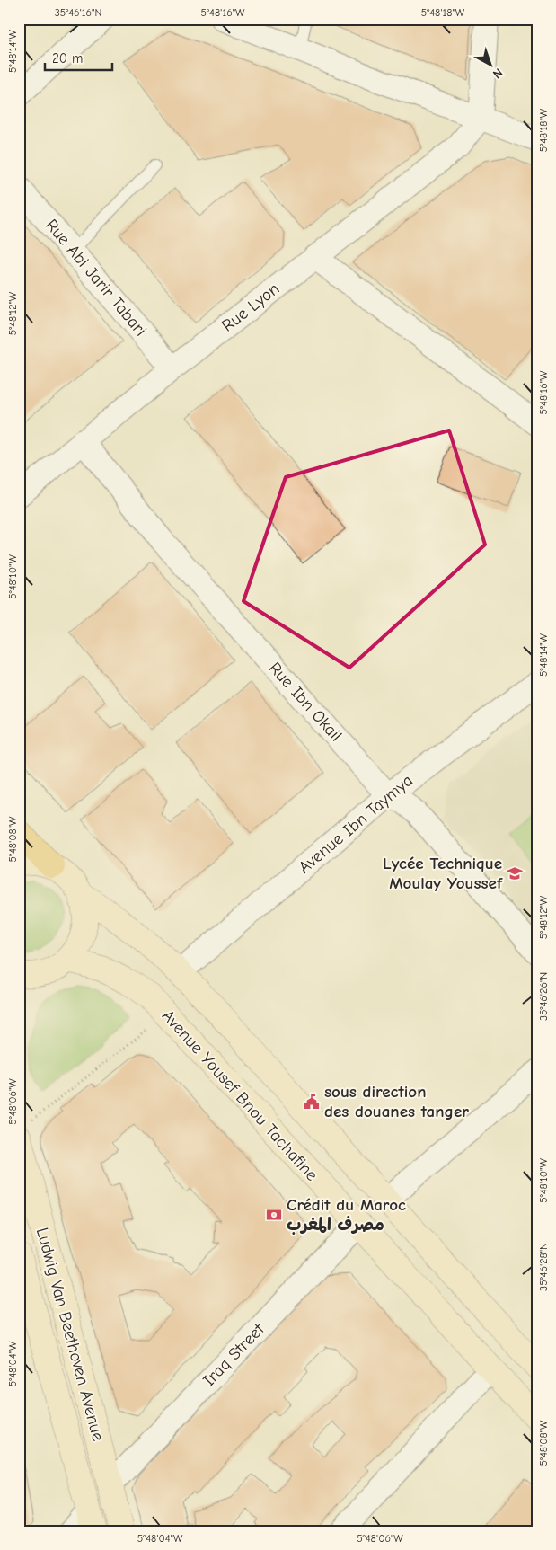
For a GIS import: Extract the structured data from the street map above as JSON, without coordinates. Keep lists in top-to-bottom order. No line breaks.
{"streets":{"main road":["Avenue Yousef Bnou Tachafine","Ludwig Van Beethoven Avenue"],"street":["Rue Abi Jarir Tabari","Rue Lyon","Rue Ibn Okail","Avenue Ibn Taymya","Iraq Street"]},"crossings":[["Rue Abi Jarir Tabari","Rue Lyon"],["Rue Lyon","Rue Ibn Okail"],["Rue Ibn Okail","Avenue Ibn Taymya"],["Avenue Yousef Bnou Tachafine","Iraq Street"],["Ludwig Van Beethoven Avenue","Iraq Street"]],"places":{"school or university":["Lycée Technique Moulay Youssef"],"public building":["sous direction des douanes tanger"],"bank":["Crédit du Maroc مصرف المغرب"]},"scale_bar":"20 m","north":"bottom right","coordinates":["35°46'16\"N","5°48'16\"W","5°48'18\"W","5°48'14\"W","5°48'12\"W","5°48'10\"W","5°48'08\"W","35°46'26\"N","5°48'06\"W","35°46'28\"N","5°48'04\"W"]}
